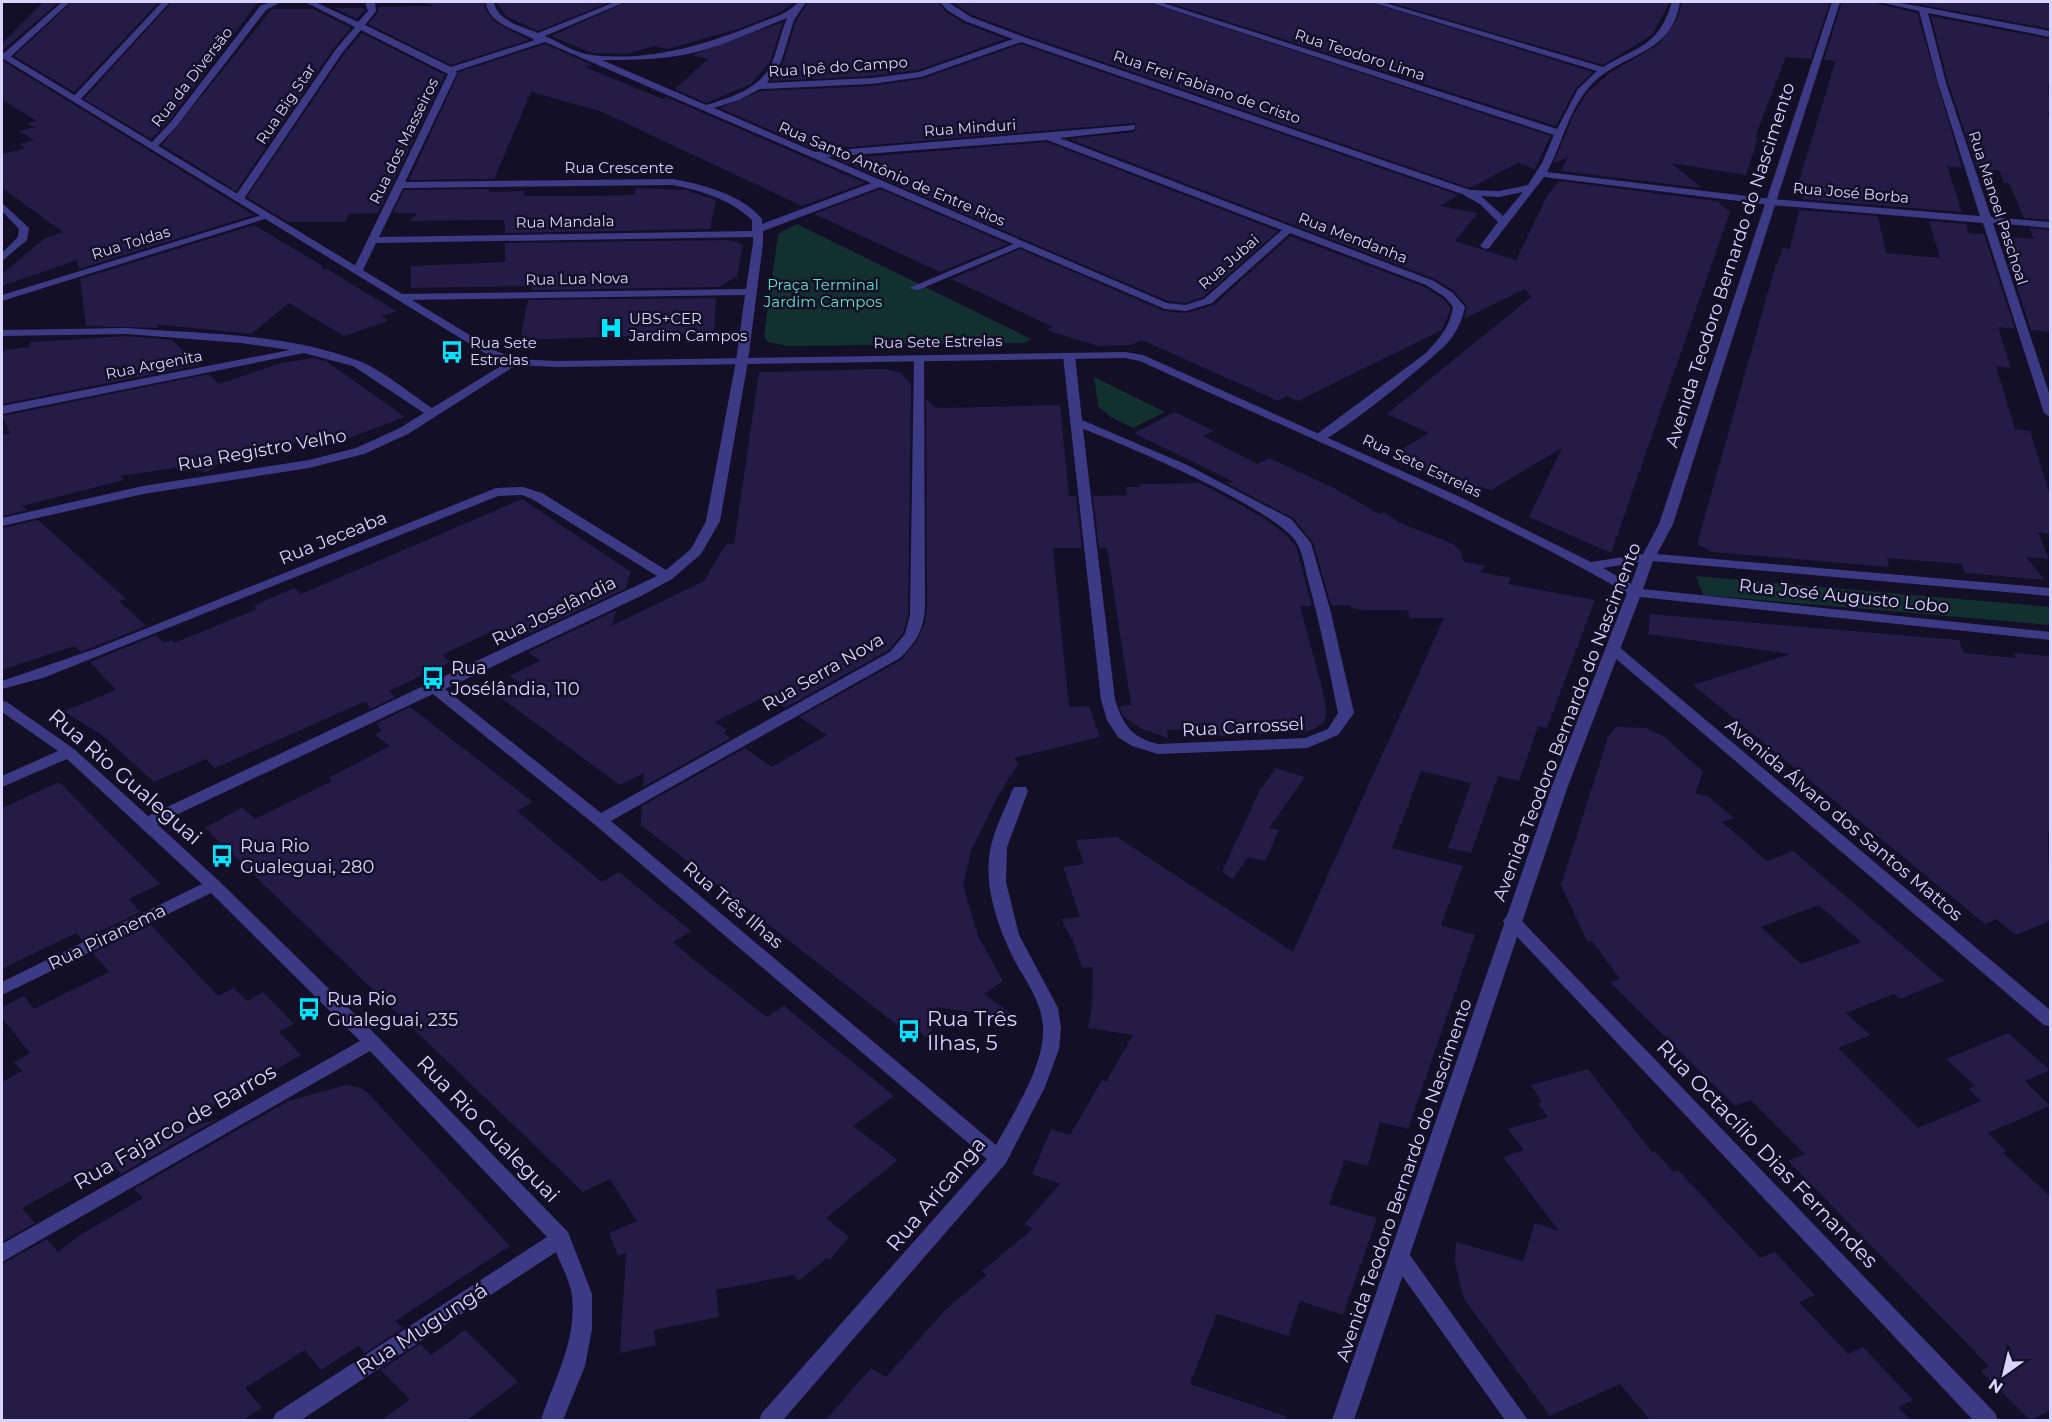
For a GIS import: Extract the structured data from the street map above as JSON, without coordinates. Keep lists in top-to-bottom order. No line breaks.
{"streets":{"street":["Rua Teodoro Lima","Rua Ipê do Campo","Rua da Diversão","Rua Frei Fabiano de Cristo","Rua Big Star","Rua Minduri","Rua dos Masseiros","Rua Crescente","Rua Santo Antônio de Entre Rios","Rua José Borba","Rua Manoel Paschoal","Rua Mandala","Rua Mendanha","Rua Toldas","Rua Jubai","Avenida Teodoro Bernardo do Nascimento","Rua Lua Nova","Rua Sete Estrelas","Rua Argenita","Rua Registro Velho","Rua Jeceaba","Rua José Augusto Lobo","Rua Joselândia","Rua Serra Nova","Rua Carrossel","Rua Rio Gualeguai","Avenida Álvaro dos Santos Mattos","Rua Três Ilhas","Rua Piranema","Rua Fajarco de Barros","Rua Octacílio Dias Fernandes","Rua Aricanga","Rua Mugungá"]},"crossings":[["Rua Ipê do Campo","Rua Frei Fabiano de Cristo"],["Rua da Diversão","Rua Sete Estrelas"],["Rua Big Star","Rua dos Masseiros"],["Rua Big Star","Rua Sete Estrelas"],["Rua Minduri","Rua Santo Antônio de Entre Rios"],["Rua Minduri","Rua Mendanha"],["Rua dos Masseiros","Rua Crescente"],["Rua dos Masseiros","Rua Mandala"],["Rua dos Masseiros","Rua Sete Estrelas"],["Rua Crescente","Rua Mandala"],["Rua Santo Antônio de Entre Rios","Rua Mandala"],["Rua Santo Antônio de Entre Rios","Rua Jubai"],["Rua José Borba","Rua Manoel Paschoal"],["Rua José Borba","Avenida Teodoro Bernardo do Nascimento"],["Rua Mendanha","Rua Jubai"],["Rua Mendanha","Rua Sete Estrelas"],["Rua Toldas","Rua Sete Estrelas"],["Avenida Teodoro Bernardo do Nascimento","Rua Sete Estrelas"],["Avenida Teodoro Bernardo do Nascimento","Rua José Augusto Lobo"],["Avenida Teodoro Bernardo do Nascimento","Avenida Álvaro dos Santos Mattos"],["Avenida Teodoro Bernardo do Nascimento","Rua Octacílio Dias Fernandes"],["Rua Lua Nova","Rua Sete Estrelas"],["Rua Sete Estrelas","Rua Registro Velho"],["Rua Sete Estrelas","Rua José Augusto Lobo"],["Rua Sete Estrelas","Rua Joselândia"],["Rua Sete Estrelas","Rua Serra Nova"],["Rua Sete Estrelas","Rua Carrossel"],["Rua Jeceaba","Rua Joselândia"],["Rua Joselândia","Rua Rio Gualeguai"],["Rua Joselândia","Rua Três Ilhas"],["Rua Serra Nova","Rua Três Ilhas"],["Rua Rio Gualeguai","Rua Piranema"],["Rua Rio Gualeguai","Rua Fajarco de Barros"],["Rua Rio Gualeguai","Rua Mugungá"],["Rua Três Ilhas","Rua Aricanga"]],"parks":["Praça Terminal Jardim Campos"],"places":{"hospital":["UBS+CER Jardim Campos"],"bus stop":["Rua Sete Estrelas","Rua Josélândia, 110","Rua Rio Gualeguai, 280","Rua Rio Gualeguai, 235","Rua Três Ilhas, 5"]},"north":"bottom left"}
